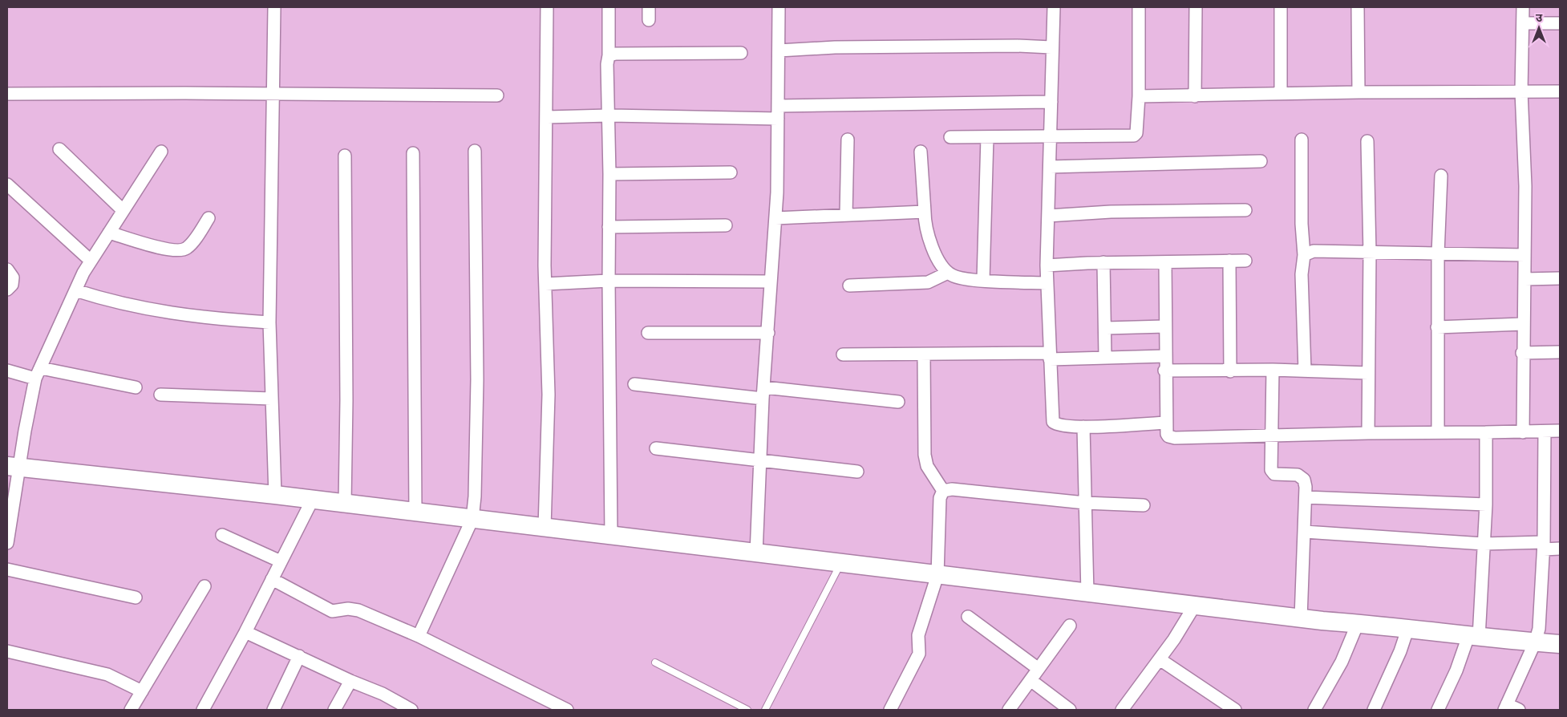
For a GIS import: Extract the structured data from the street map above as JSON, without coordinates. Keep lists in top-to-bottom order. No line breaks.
{"north":"top"}
